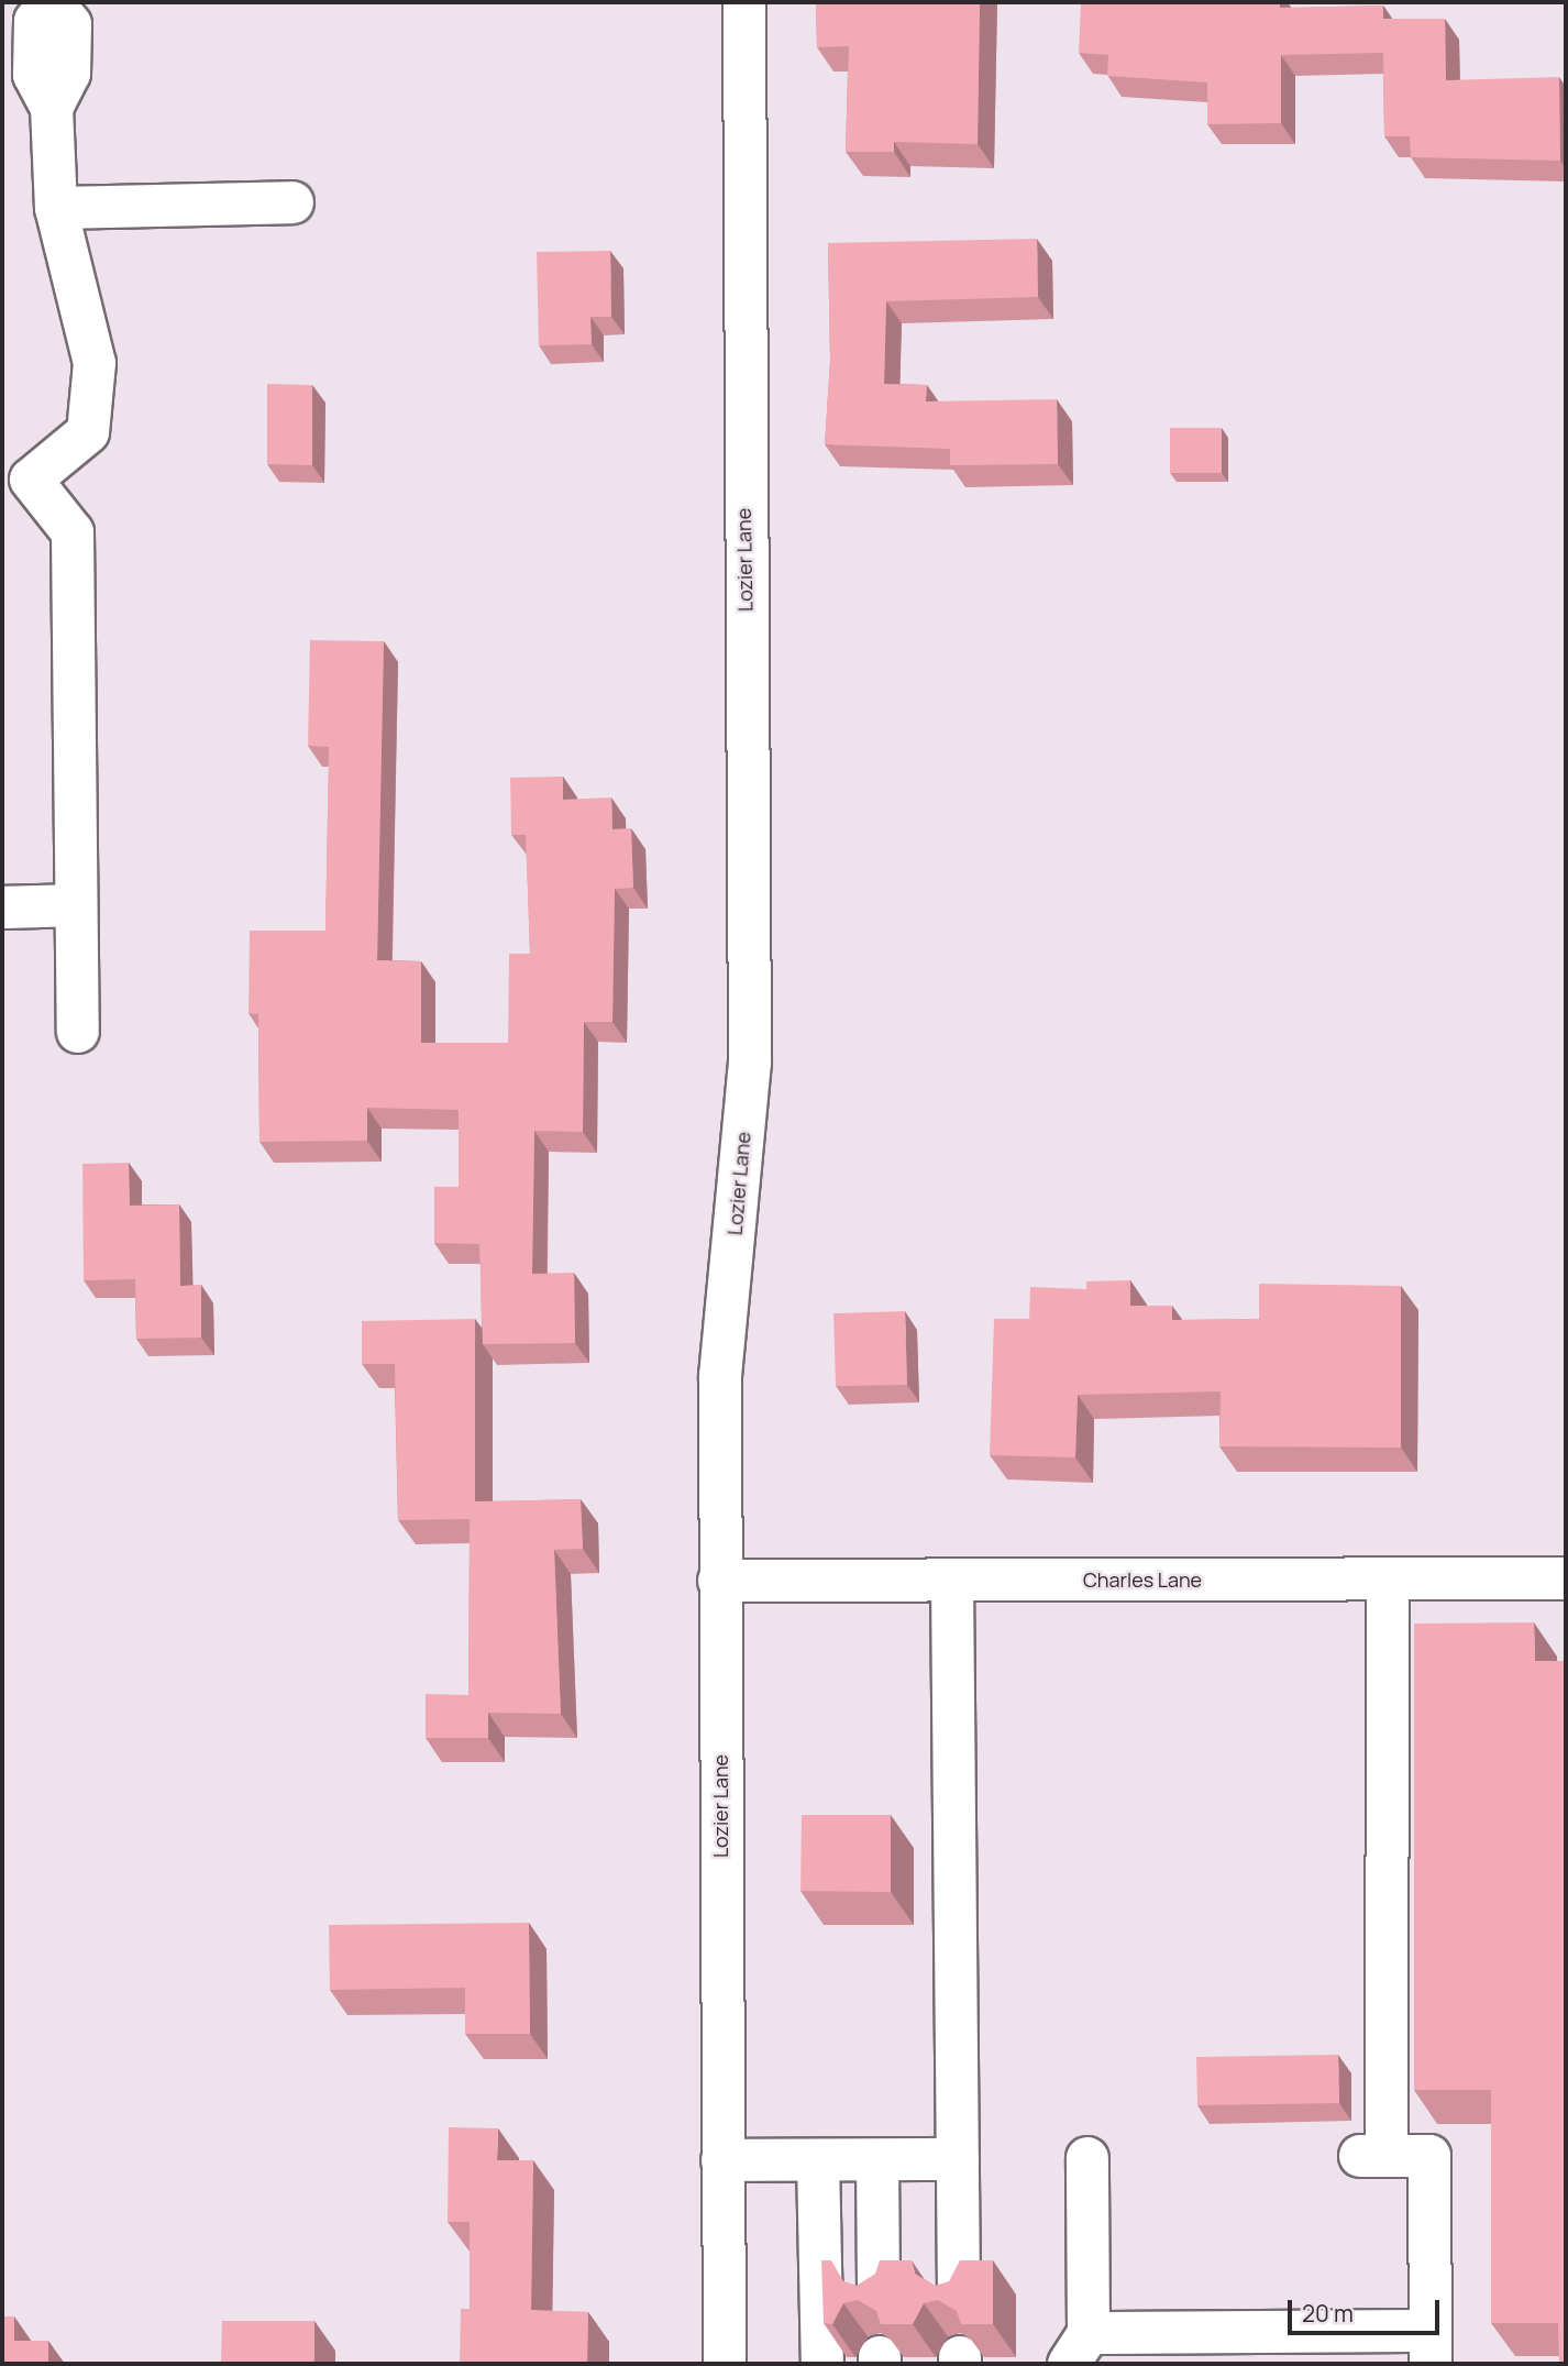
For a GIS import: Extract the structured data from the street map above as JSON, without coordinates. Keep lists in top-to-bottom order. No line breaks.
{"streets":{"main road":["Lozier Lane","Charles Lane"]},"crossings":[["Lozier Lane","Charles Lane"]],"scale_bar":"20 m"}
